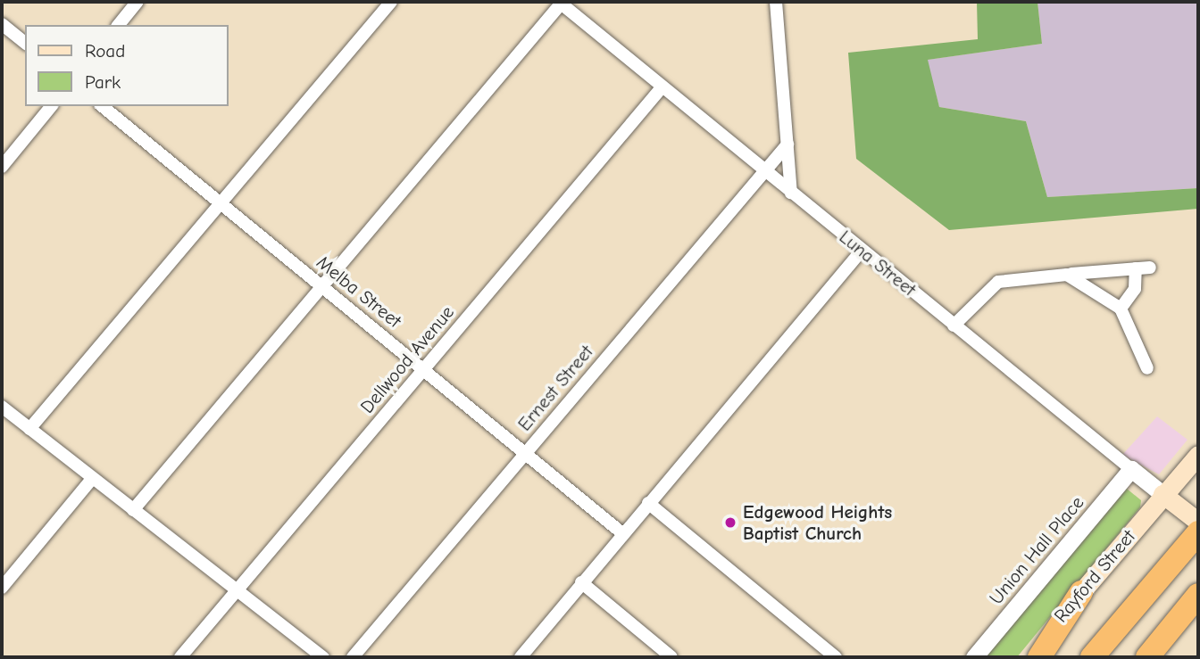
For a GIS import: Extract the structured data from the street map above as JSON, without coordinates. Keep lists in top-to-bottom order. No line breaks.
{"streets":{"main road":["Luna Street","Rayford Street"],"street":["Melba Street","Dellwood Avenue","Ernest Street","Union Hall Place"]},"crossings":[["Luna Street","Dellwood Avenue"],["Luna Street","Ernest Street"],["Luna Street","Union Hall Place"],["Luna Street","Rayford Street"],["Melba Street","Dellwood Avenue"],["Melba Street","Ernest Street"]],"places":["Edgewood Heights Baptist Church"],"legend":["Road","Park"]}
